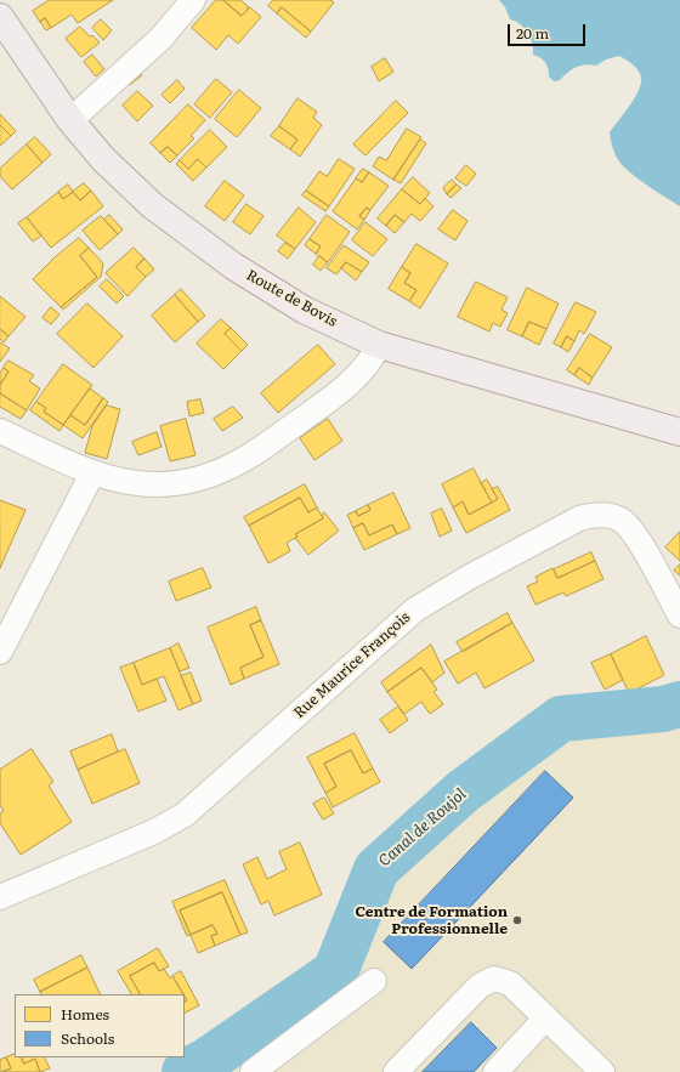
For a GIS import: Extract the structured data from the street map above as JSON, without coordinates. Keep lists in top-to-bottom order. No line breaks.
{"streets":{"main road":["Route de Bovis"],"street":["Rue Maurice François"]},"water":["Canal de Roujol"],"places":["Centre de Formation Professionnelle"],"legend":["Homes","Schools"],"scale_bar":"20 m"}
